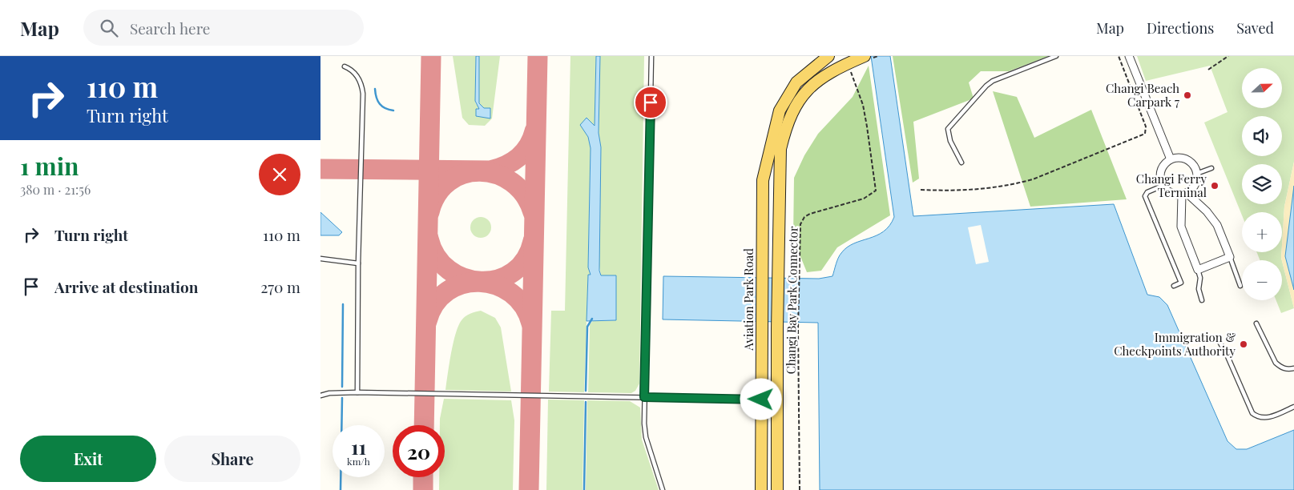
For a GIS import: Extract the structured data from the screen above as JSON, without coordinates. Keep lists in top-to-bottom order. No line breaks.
{"streets":{"main road":["Aviation Park Road"],"path":["Changi Bay Park Connector"]},"places":["Changi Beach Carpark 7","Changi Ferry Terminal","Immigration & Checkpoints Authority"],"north":"right","page":{"header":"Map","search":"Search here","nav":["Map","Directions","Saved"],"turn":["110 m","Turn right"],"map_buttons":["+","−"],"heading":["1 min","380 m · 21:56"],"list":[{"name":"Turn right","value":"110 m"},{"name":"Arrive at destination","value":"270 m"}],"speed":"11 km/h","limit":"20","buttons":["Exit","Share"]}}
